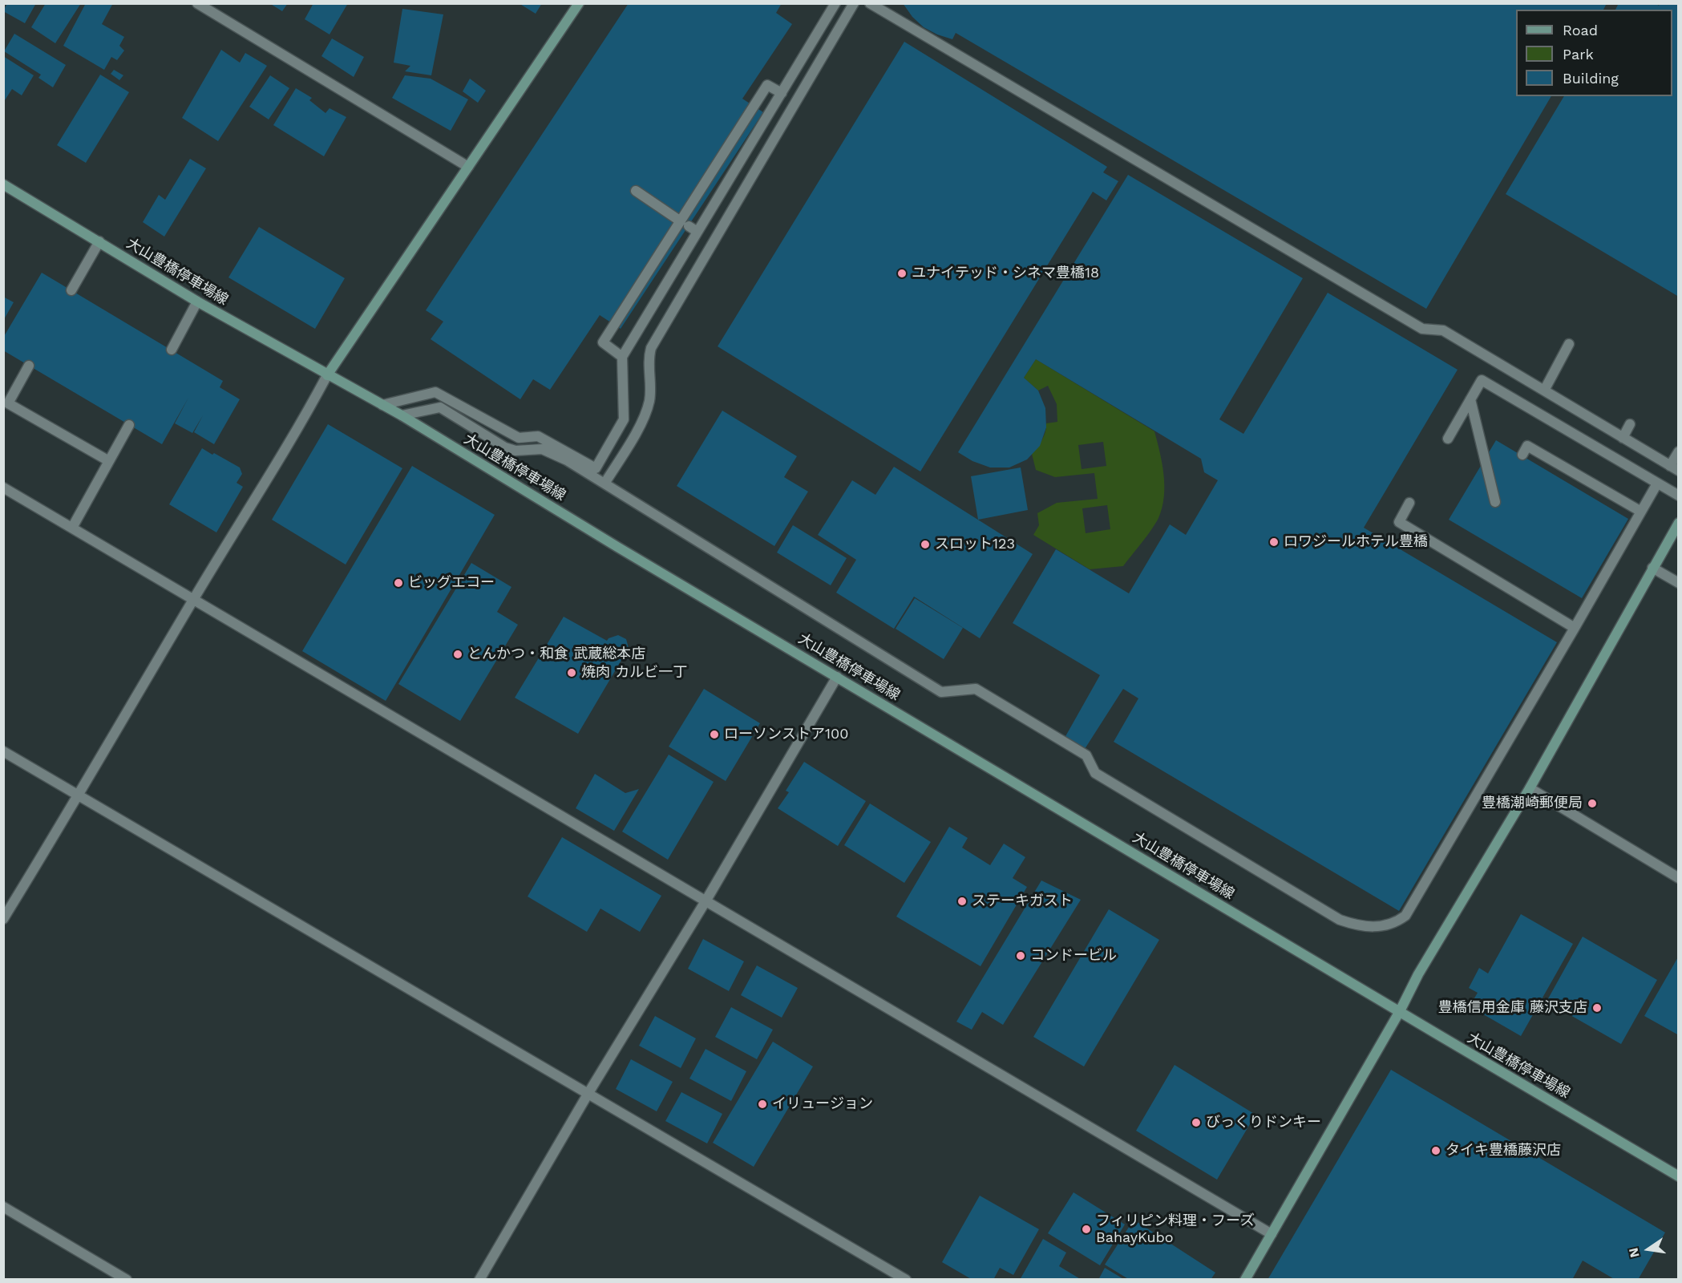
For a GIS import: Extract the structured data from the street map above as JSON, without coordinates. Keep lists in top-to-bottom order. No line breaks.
{"streets":{"main road":["大山豊橋停車場線"]},"places":["ユナイテッド・シネマ豊橋18","ロワジールホテル豊橋","スロット123","ビッグエコー","とんかつ・和食 武蔵総本店","焼肉 カルビ一丁","ローソンストア100","豊橋潮崎郵便局","ステーキガスト","コンドービル","豊橋信用金庫 藤沢支店","イリュージョン","びっくりドンキー","タイキ豊橋藤沢店","フィリピン料理・フーズ BahayKubo"],"legend":["Road","Park","Building"],"north":"left"}
